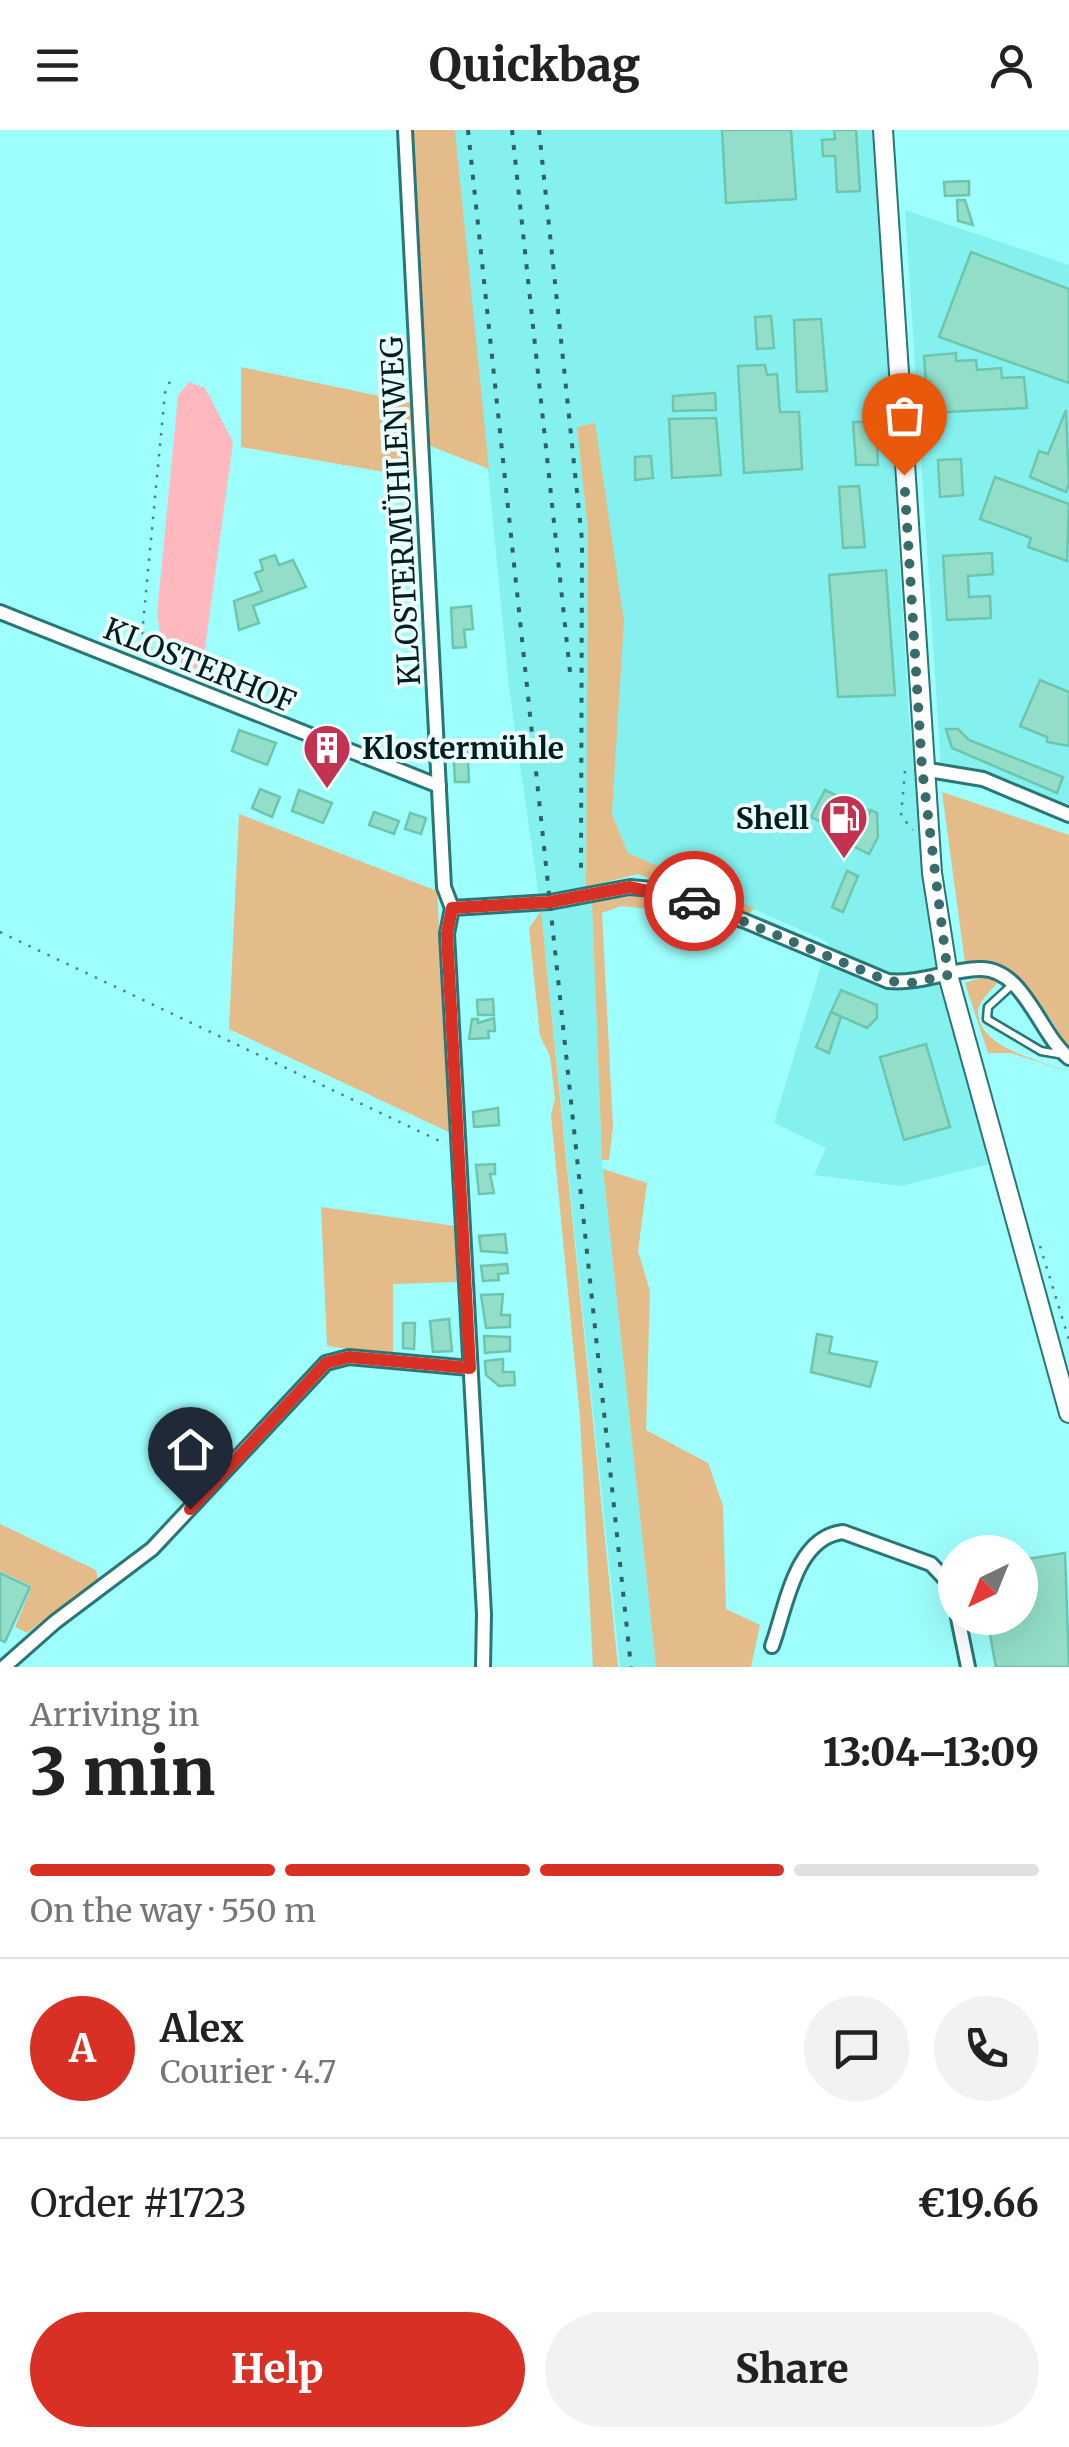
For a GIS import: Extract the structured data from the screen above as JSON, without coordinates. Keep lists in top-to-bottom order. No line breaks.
{"streets":{"street":["KLOSTERMÜHLENWEG","KLOSTERHOF"]},"crossings":[["KLOSTERMÜHLENWEG","KLOSTERHOF"]],"places":{"building":["Klostermühle"],"fuel station":["Shell"]},"north":"bottom left","page":{"header":"Quickbag","heading":["3 min","Arriving in","13:04–13:09"],"panel":["Alex","Courier · 4.7","Order #1723","€19.66"],"bar":"On the way · 550 m","round":"A","buttons":["Help","Share"]}}
